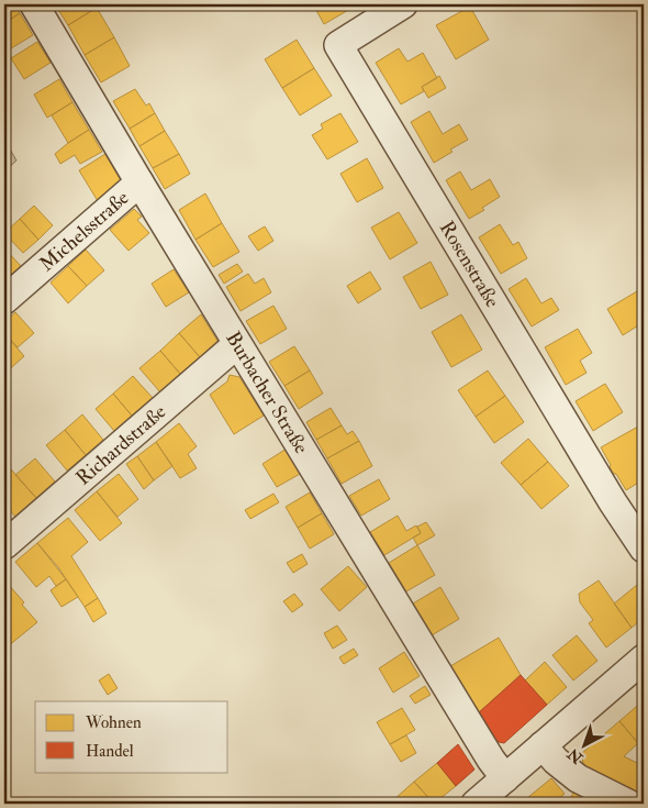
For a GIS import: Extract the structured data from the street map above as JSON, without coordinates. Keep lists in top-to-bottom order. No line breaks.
{"streets":{"street":["Michelsstraße","Rosenstraße","Burbacher Straße","Richardstraße"]},"crossings":[["Michelsstraße","Burbacher Straße"],["Burbacher Straße","Richardstraße"]],"legend":["Wohnen","Handel"],"north":"bottom left"}
